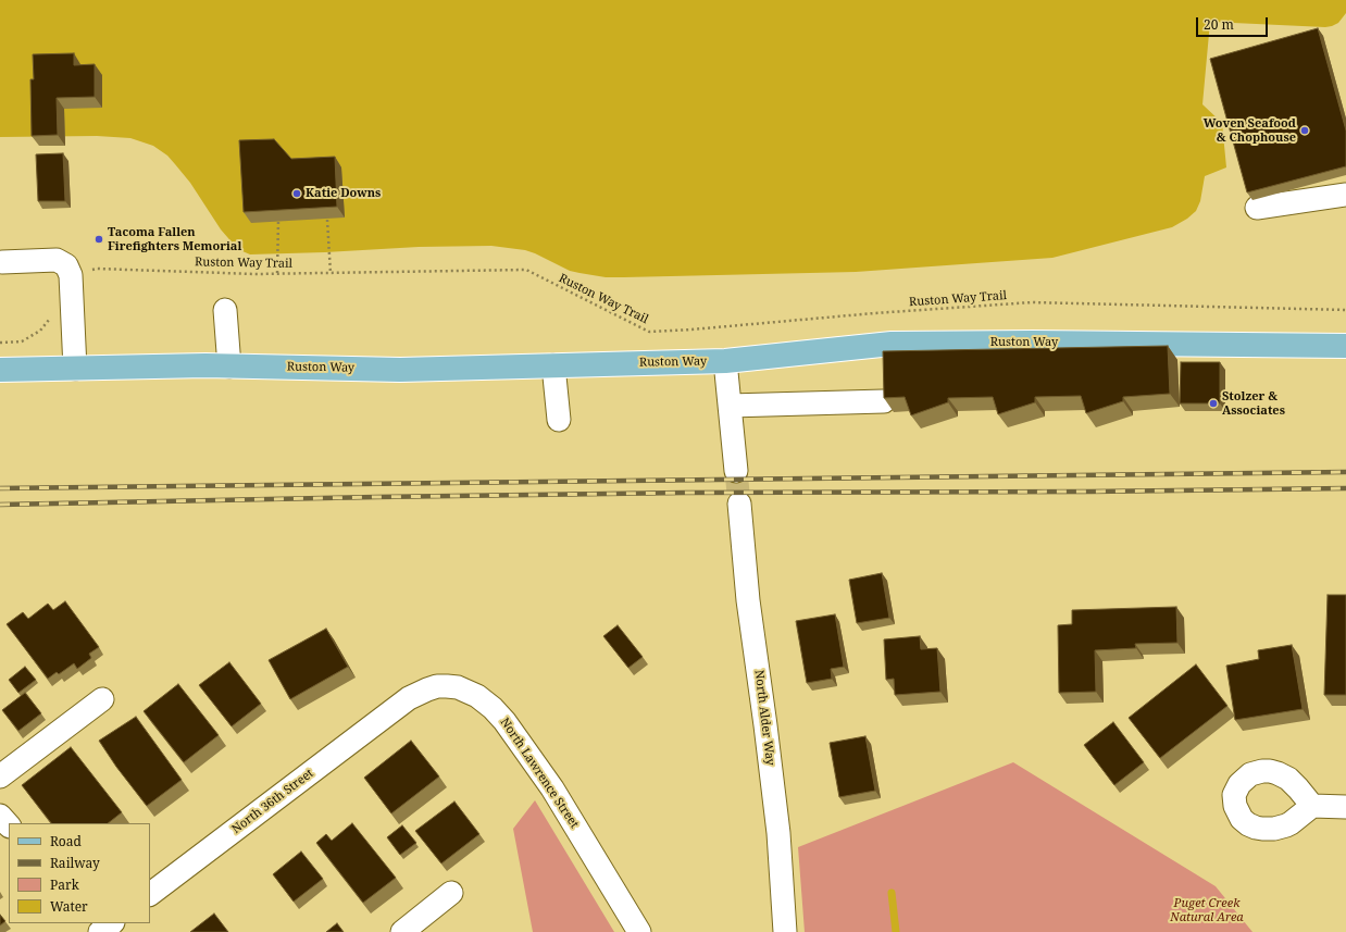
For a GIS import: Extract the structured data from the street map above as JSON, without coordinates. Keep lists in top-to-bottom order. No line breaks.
{"streets":{"main road":["Ruston Way"],"street":["North Alder Way","North Lawrence Street","North 36th Street"],"path":["Ruston Way Trail"]},"crossings":[["North Lawrence Street","North 36th Street"]],"parks":["Puget Creek Natural Area"],"places":["Woven Seafood & Chophouse","Katie Downs","Tacoma Fallen Firefighters Memorial","Stolzer & Associates"],"legend":["Road","Railway","Park","Water"],"scale_bar":"20 m"}
